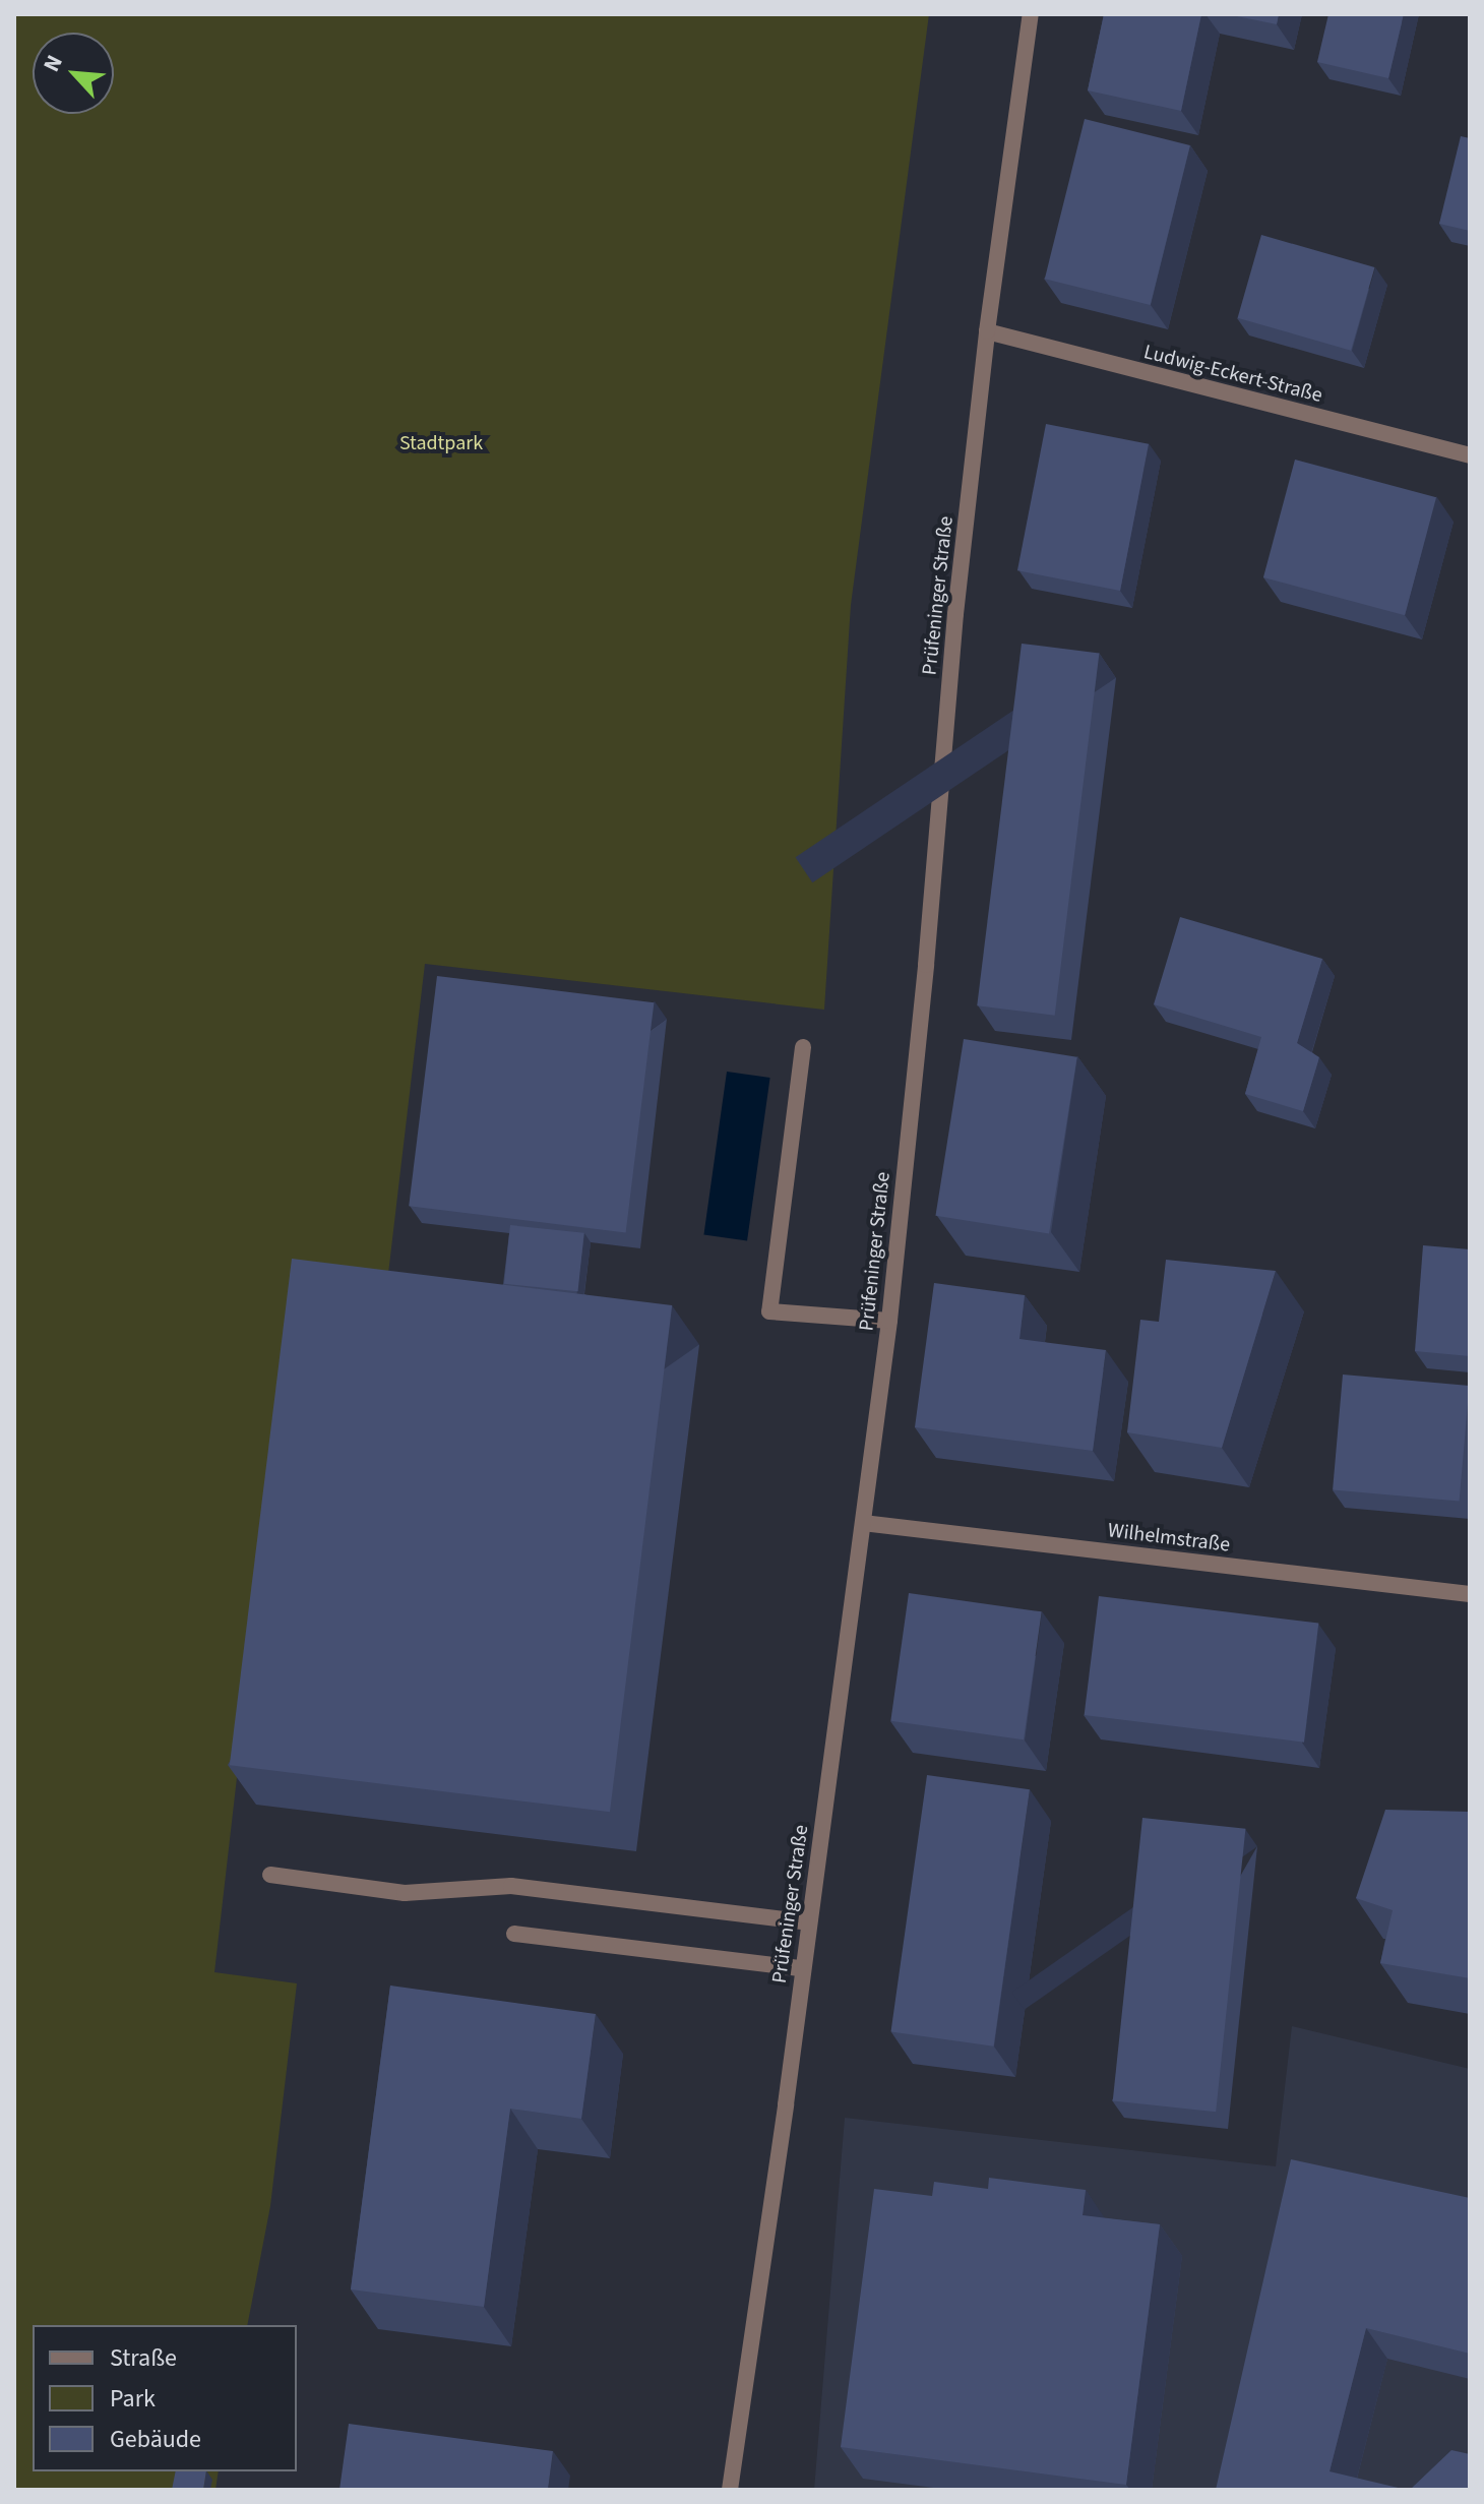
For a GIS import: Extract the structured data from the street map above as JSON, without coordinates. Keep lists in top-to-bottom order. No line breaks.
{"streets":{"street":["Ludwig-Eckert-Straße","Prüfeninger Straße","Wilhelmstraße"]},"crossings":[["Ludwig-Eckert-Straße","Prüfeninger Straße"],["Prüfeninger Straße","Wilhelmstraße"]],"parks":["Stadtpark"],"legend":["Straße","Park","Gebäude"],"north":"top left"}
